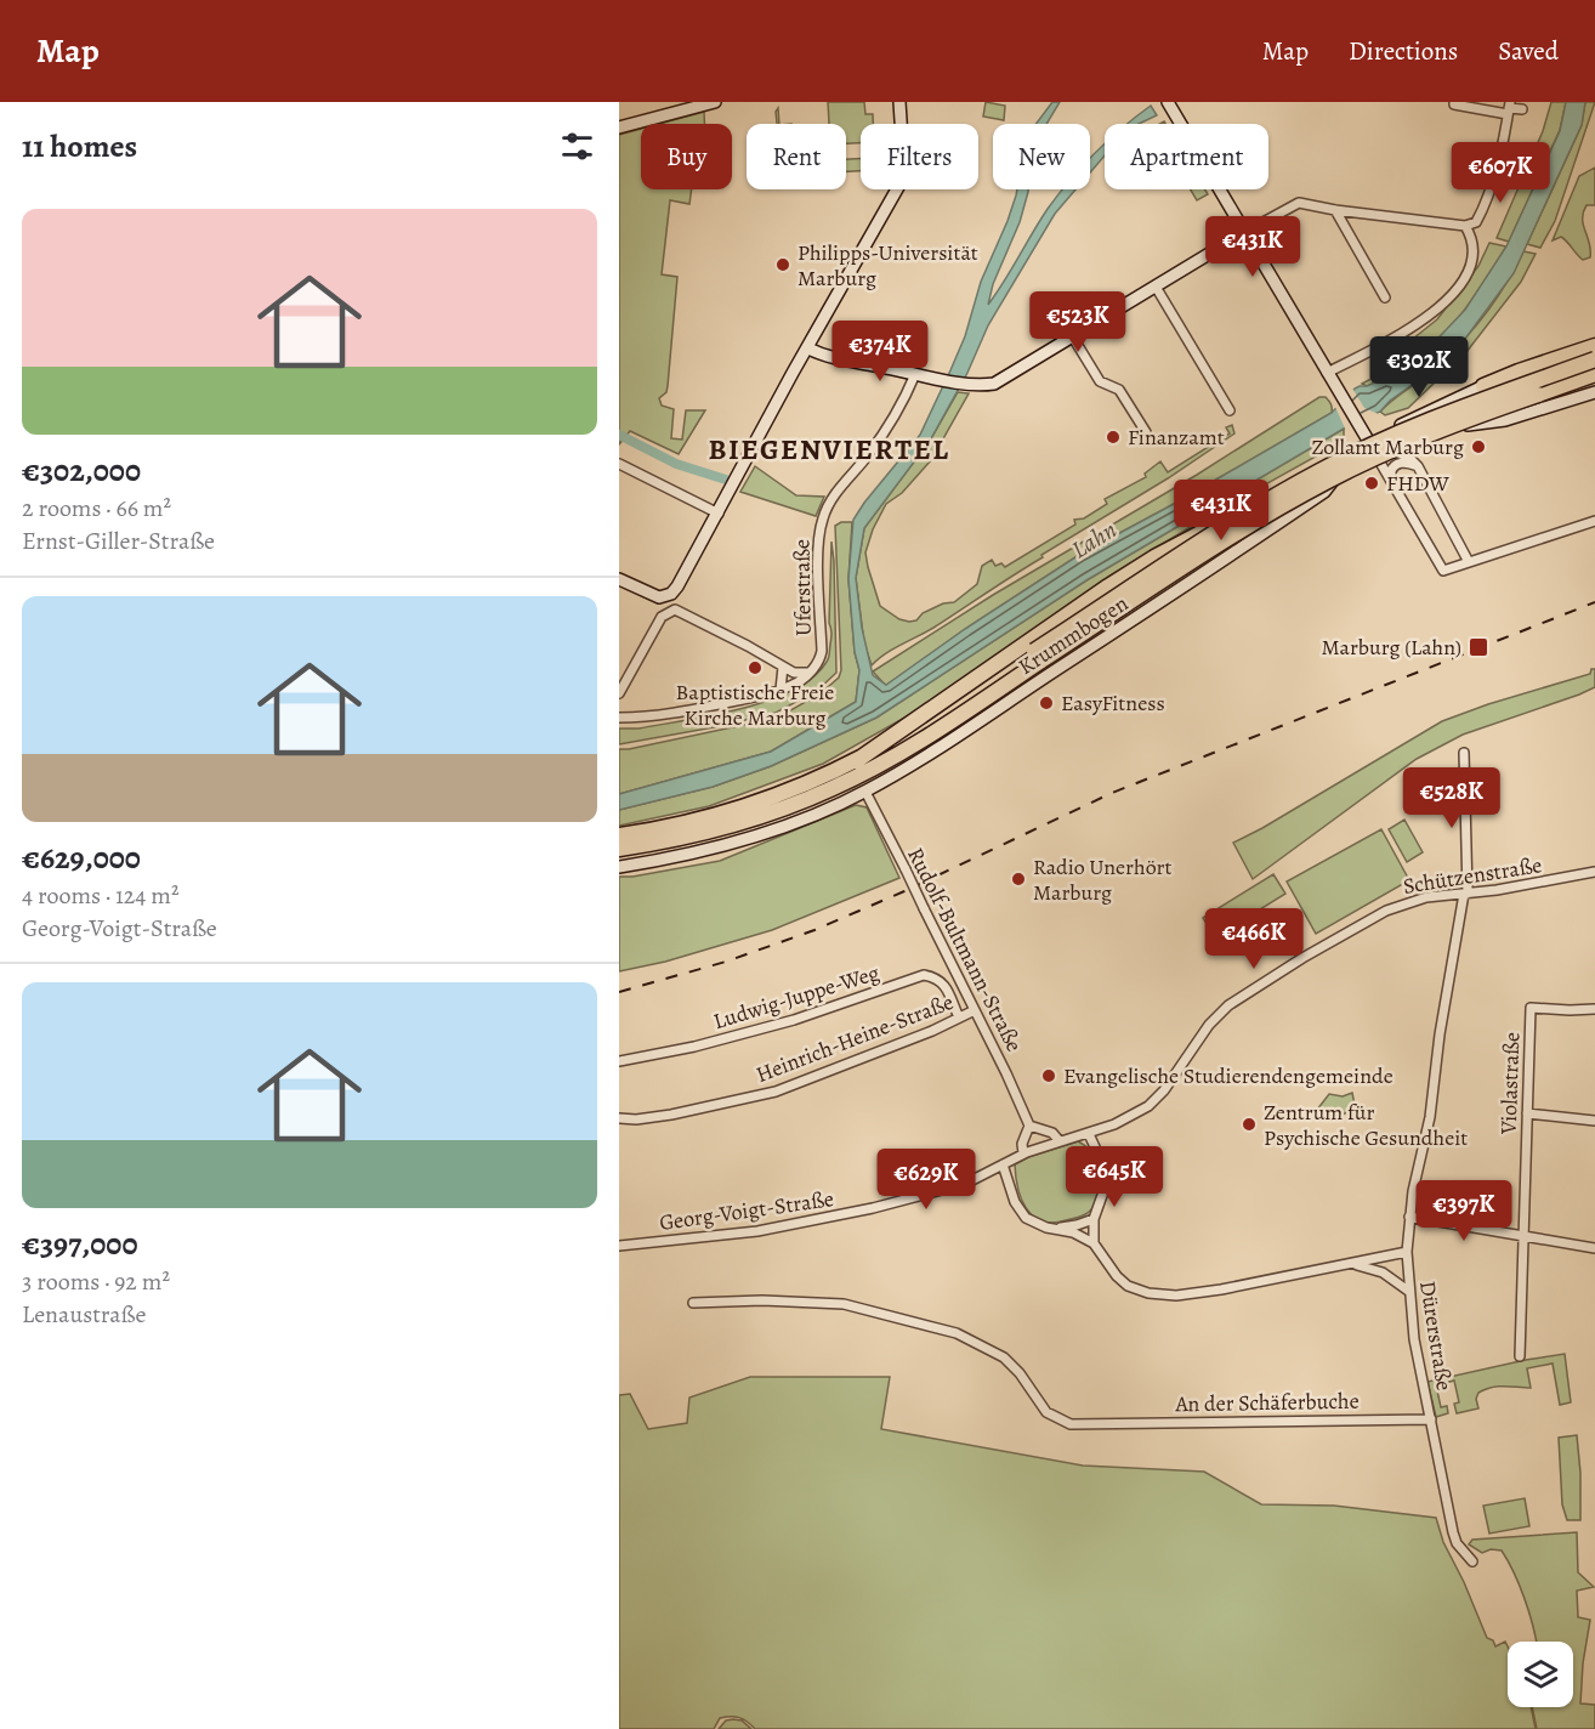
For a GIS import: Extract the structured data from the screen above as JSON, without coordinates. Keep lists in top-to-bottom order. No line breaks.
{"streets":{"main road":["Krummbogen"],"street":["Uferstraße","Schützenstraße","Rudolf-Bultmann-Straße","Ludwig-Juppe-Weg","Heinrich-Heine-Straße","Violastraße","Georg-Voigt-Straße","Dürerstraße","An der Schäferbuche"]},"crossings":[["Krummbogen","Rudolf-Bultmann-Straße"],["Schützenstraße","Georg-Voigt-Straße"],["Schützenstraße","Dürerstraße"],["Rudolf-Bultmann-Straße","Heinrich-Heine-Straße"],["Ludwig-Juppe-Weg","Heinrich-Heine-Straße"],["Dürerstraße","An der Schäferbuche"]],"districts":["BIEGENVIERTEL"],"water":["Lahn"],"places":{"other":["Philipps-Universität Marburg","Finanzamt","Zollamt Marburg","FHDW","Baptistische Freie Kirche Marburg","EasyFitness","Radio Unerhört Marburg","Evangelische Studierendengemeinde","Zentrum für Psychische Gesundheit"],"transit":["Marburg (Lahn)"]},"page":{"header":"Map","nav":["Map","Directions","Saved"],"heading":"11 homes","chip":["Buy","Rent","Filters","New","Apartment"],"price":["€607K","€431K","€523K","€374K","€302K","€431K","€528K","€466K","€645K","€629K","€397K"],"list":[{"name":"€302,000","note":"2 rooms · 66 m² · Ernst-Giller-Straße"},{"name":"€629,000","note":"4 rooms · 124 m² · Georg-Voigt-Straße"},{"name":"€397,000","note":"3 rooms · 92 m² · Lenaustraße"}]}}
